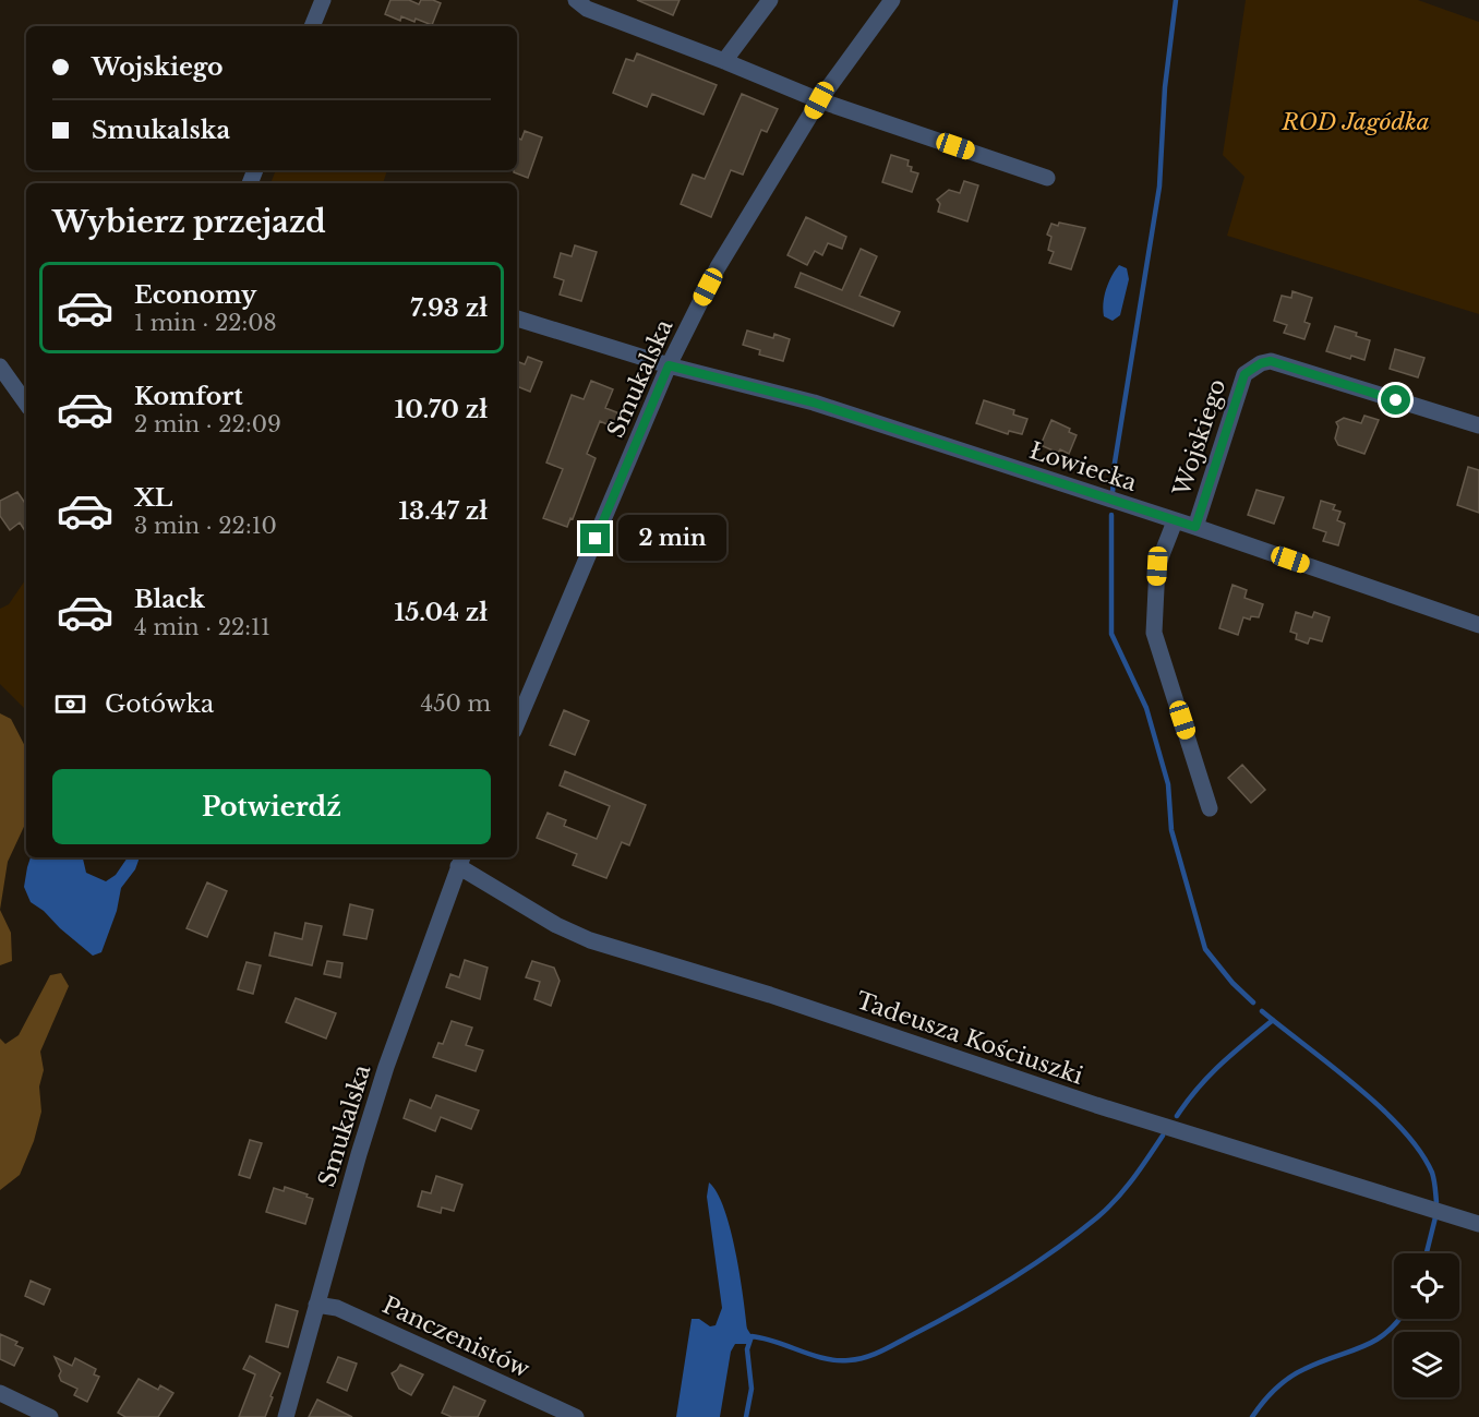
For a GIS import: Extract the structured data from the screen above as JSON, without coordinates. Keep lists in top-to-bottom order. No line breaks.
{"streets":{"street":["Smukalska","Wojskiego","Łowiecka","Tadeusza Kościuszki","Panczenistów"]},"crossings":[["Smukalska","Łowiecka"],["Smukalska","Tadeusza Kościuszki"],["Smukalska","Panczenistów"],["Wojskiego","Łowiecka"]],"parks":["ROD Jagódka"],"page":{"banner":["Wojskiego","Smukalska"],"heading":"Wybierz przejazd","list":[{"name":"Economy","note":"1 min · 22:08","value":"7.93 zł"},{"name":"Komfort","note":"2 min · 22:09","value":"10.70 zł"},{"name":"XL","note":"3 min · 22:10","value":"13.47 zł"},{"name":"Black","note":"4 min · 22:11","value":"15.04 zł"}],"bubble":"2 min","pay":["Gotówka","450 m"],"buttons":"Potwierdź"}}
